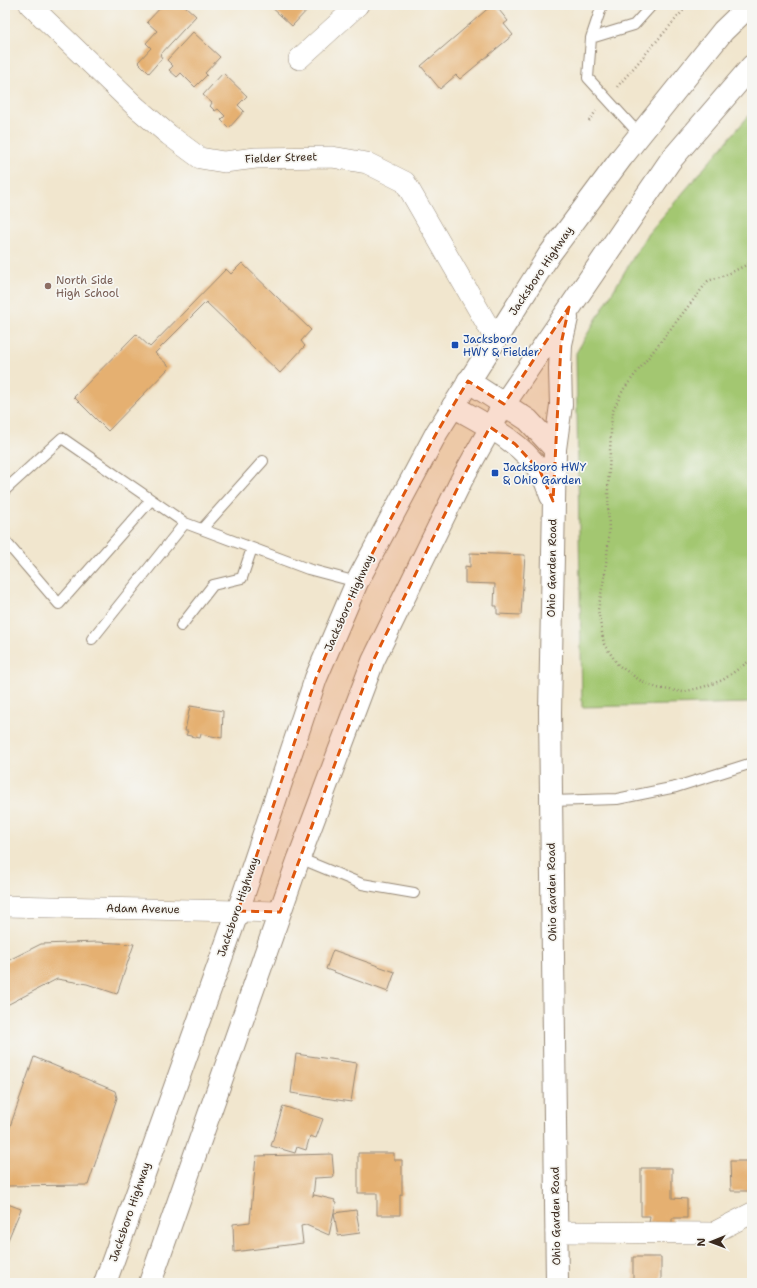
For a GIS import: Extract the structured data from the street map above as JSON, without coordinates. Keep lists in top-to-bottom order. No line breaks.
{"streets":{"main road":["Jacksboro Highway","Ohio Garden Road"],"street":["Fielder Street","Adam Avenue"]},"crossings":[["Fielder Street","Jacksboro Highway"],["Jacksboro Highway","Ohio Garden Road"],["Jacksboro Highway","Adam Avenue"]],"places":{"other":["North Side High School"],"transit":["Jacksboro HWY & Fielder","Jacksboro HWY & Ohio Garden"]},"north":"left"}
